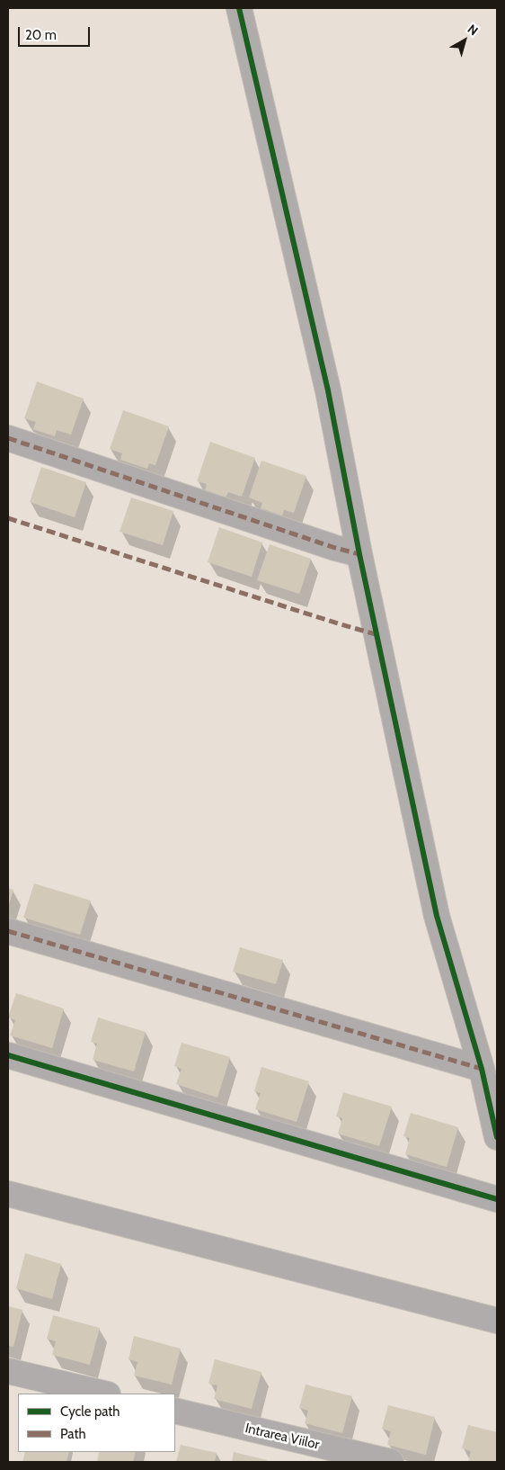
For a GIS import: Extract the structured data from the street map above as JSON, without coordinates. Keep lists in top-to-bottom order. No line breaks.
{"streets":{"street":["Intrarea Viilor"]},"legend":["Cycle path","Path"],"scale_bar":"20 m","north":"top right"}
